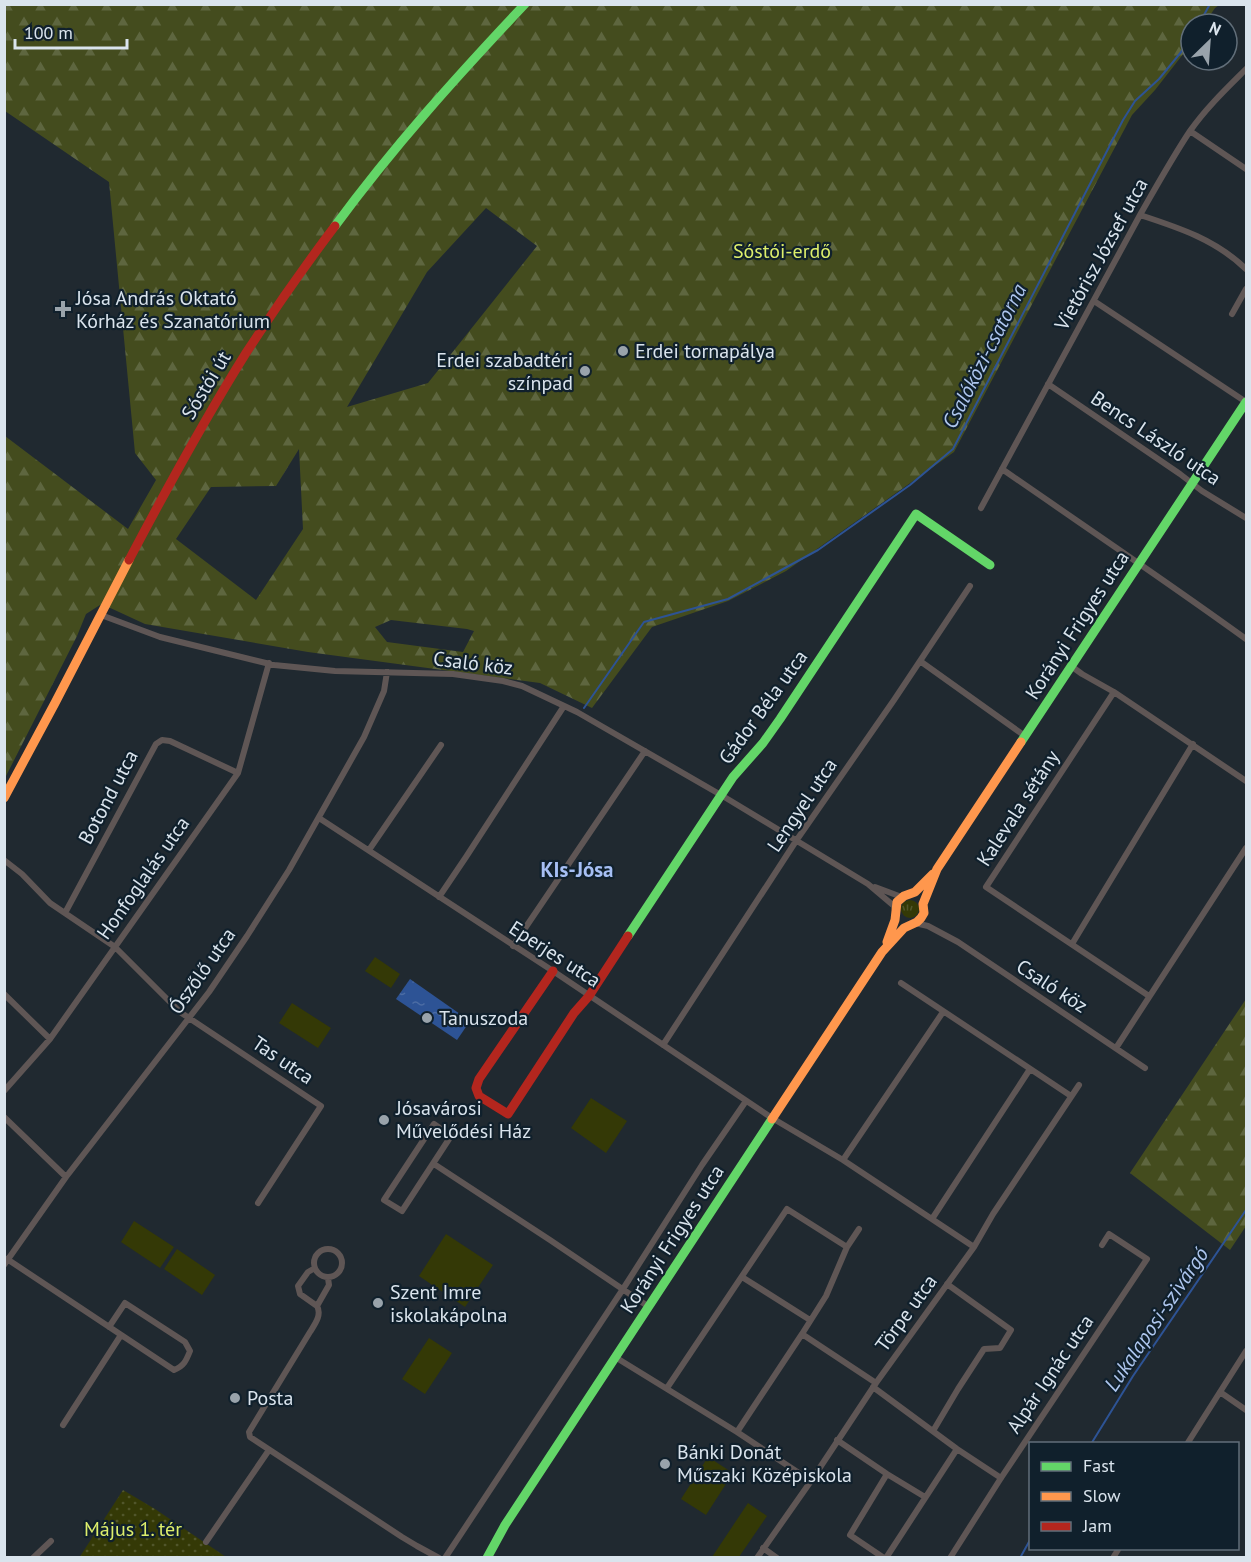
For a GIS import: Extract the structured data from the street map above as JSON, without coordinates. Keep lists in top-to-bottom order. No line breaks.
{"streets":{"street":["Vietórisz József utca","Sóstói út","Bencs László utca","Korányi Frigyes utca","Csaló köz","Gádor Béla utca","Botond utca","Lengyel utca","Kalevala sétány","Honfoglalás utca","Eperjes utca","Ószőlő utca","Tas utca","Törpe utca","Alpár Ignác utca"]},"crossings":[["Vietórisz József utca","Bencs László utca"],["Sóstói út","Csaló köz"],["Bencs László utca","Korányi Frigyes utca"],["Korányi Frigyes utca","Csaló köz"],["Korányi Frigyes utca","Eperjes utca"],["Csaló köz","Gádor Béla utca"],["Csaló köz","Lengyel utca"],["Csaló köz","Honfoglalás utca"],["Csaló köz","Ószőlő utca"],["Gádor Béla utca","Eperjes utca"],["Botond utca","Honfoglalás utca"],["Lengyel utca","Eperjes utca"],["Eperjes utca","Ószőlő utca"],["Eperjes utca","Törpe utca"],["Ószőlő utca","Tas utca"]],"districts":["KIs-Jósa"],"water":["Csalóközi-csatorna","Lukalaposi-szivárgó"],"parks":["Sóstói-erdő","Május 1. tér"],"places":{"health":["Jósa András Oktató Kórház és Szanatórium"],"other":["Erdei tornapálya","Erdei szabadtéri színpad","Tanuszoda","Jósavárosi Művelődési Ház","Szent Imre iskolakápolna","Posta","Bánki Donát Műszaki Középiskola"]},"legend":["Fast","Slow","Jam"],"scale_bar":"100 m","north":"top right"}
